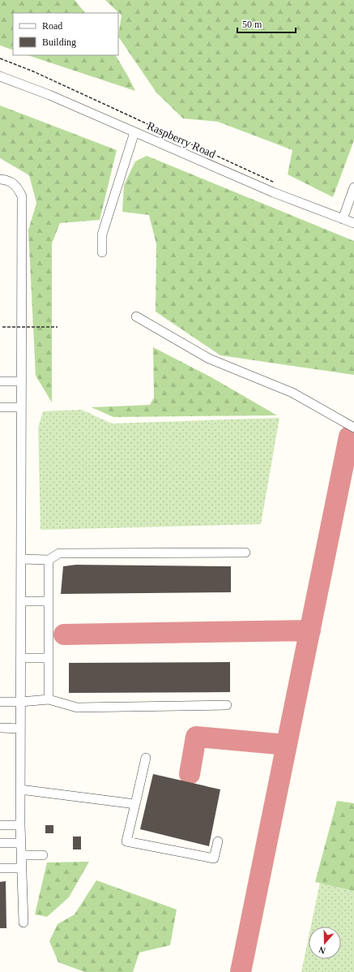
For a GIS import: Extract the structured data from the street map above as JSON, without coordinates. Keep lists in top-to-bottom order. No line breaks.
{"streets":{"street":["Raspberry Road"]},"legend":["Road","Building"],"scale_bar":"50 m","north":"bottom"}
